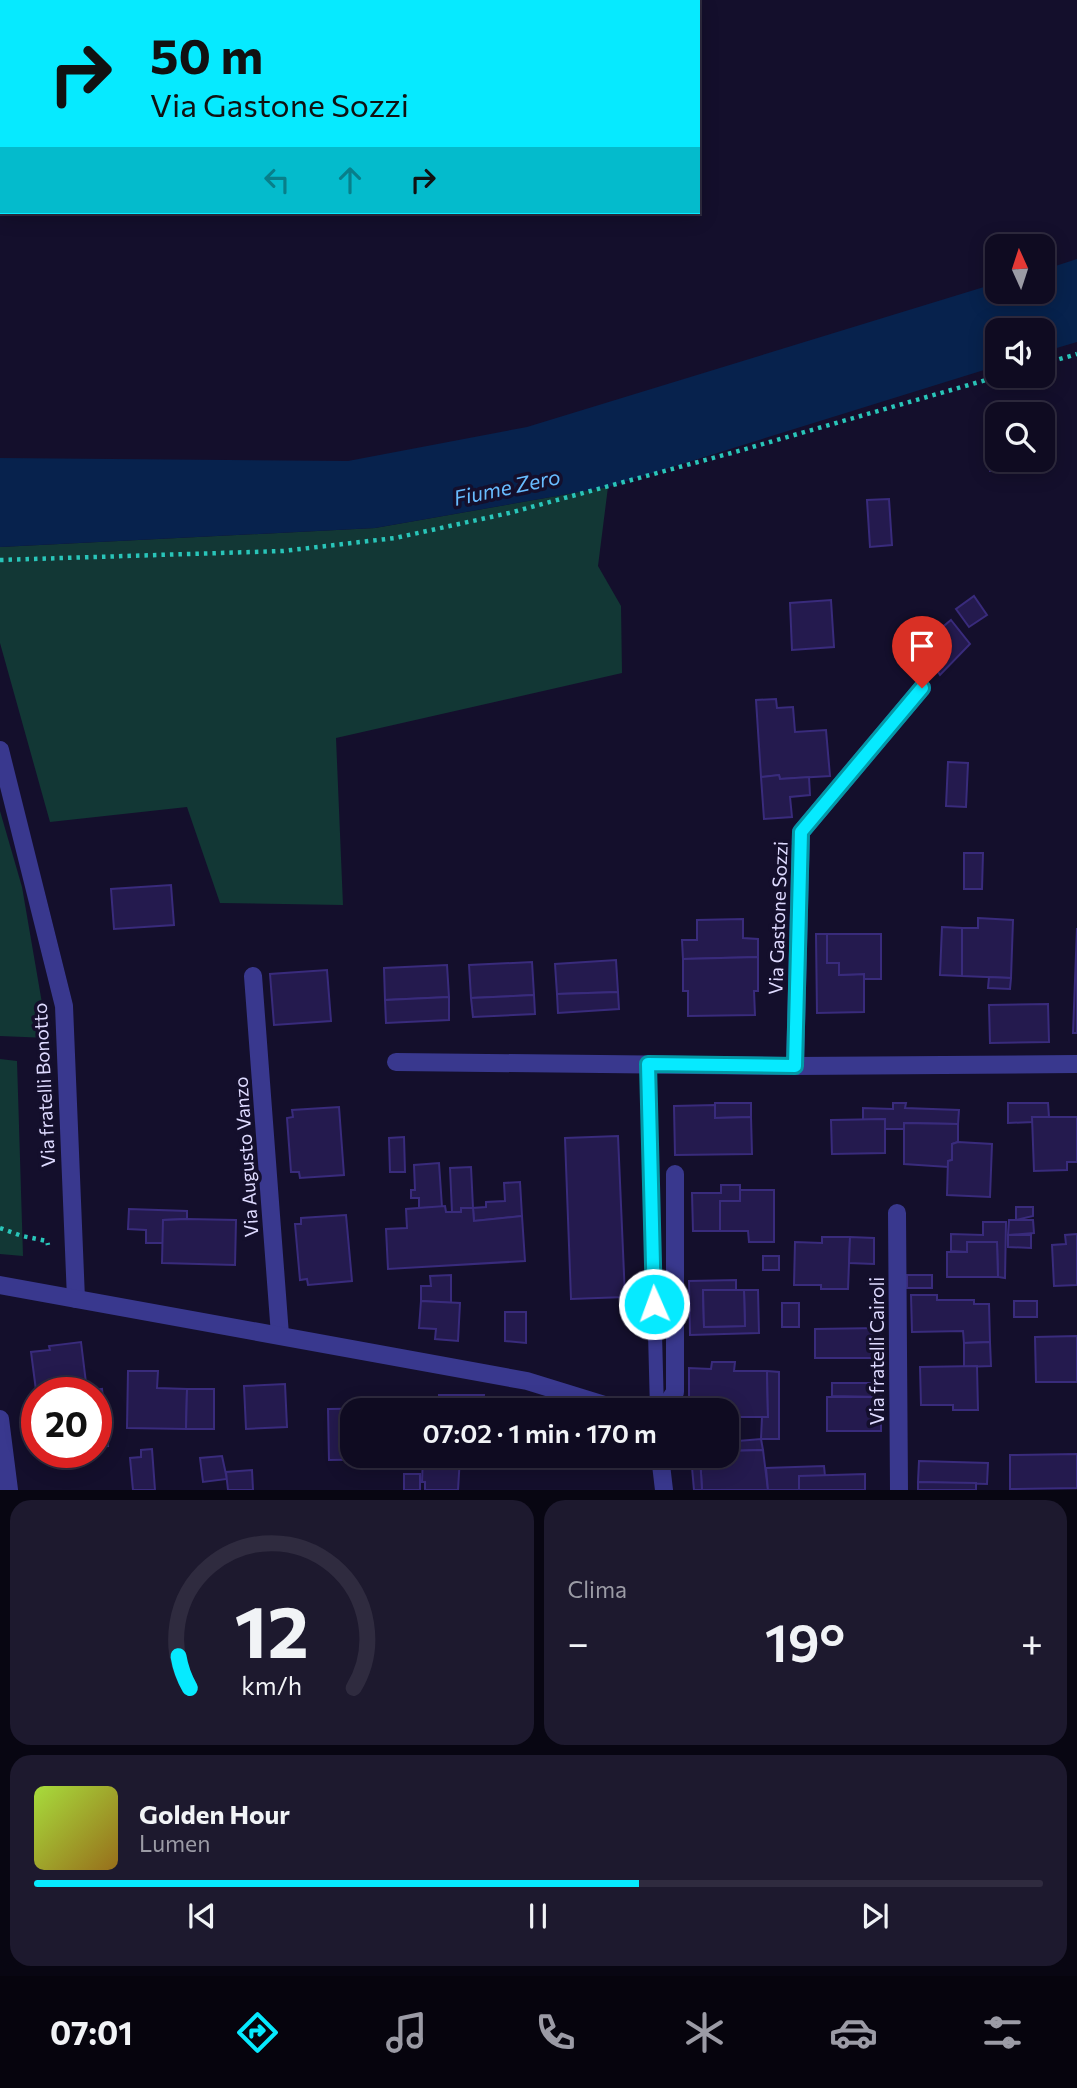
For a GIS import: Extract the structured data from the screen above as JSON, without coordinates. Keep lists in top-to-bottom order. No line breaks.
{"streets":{"street":["Via Gastone Sozzi","Via fratelli Bonotto","Via Augusto Vanzo","Via fratelli Cairoli"]},"water":["Fiume Zero"],"north":"top","page":{"turn":["50 m","Via Gastone Sozzi"],"limit":"20","trip":"07:02 · 1 min · 170 m","tile":"Clima","heat":["−","19°","+"],"song":["Golden Hour","Lumen"],"tabs":"07:01","gauge":["12","km/h"]}}
